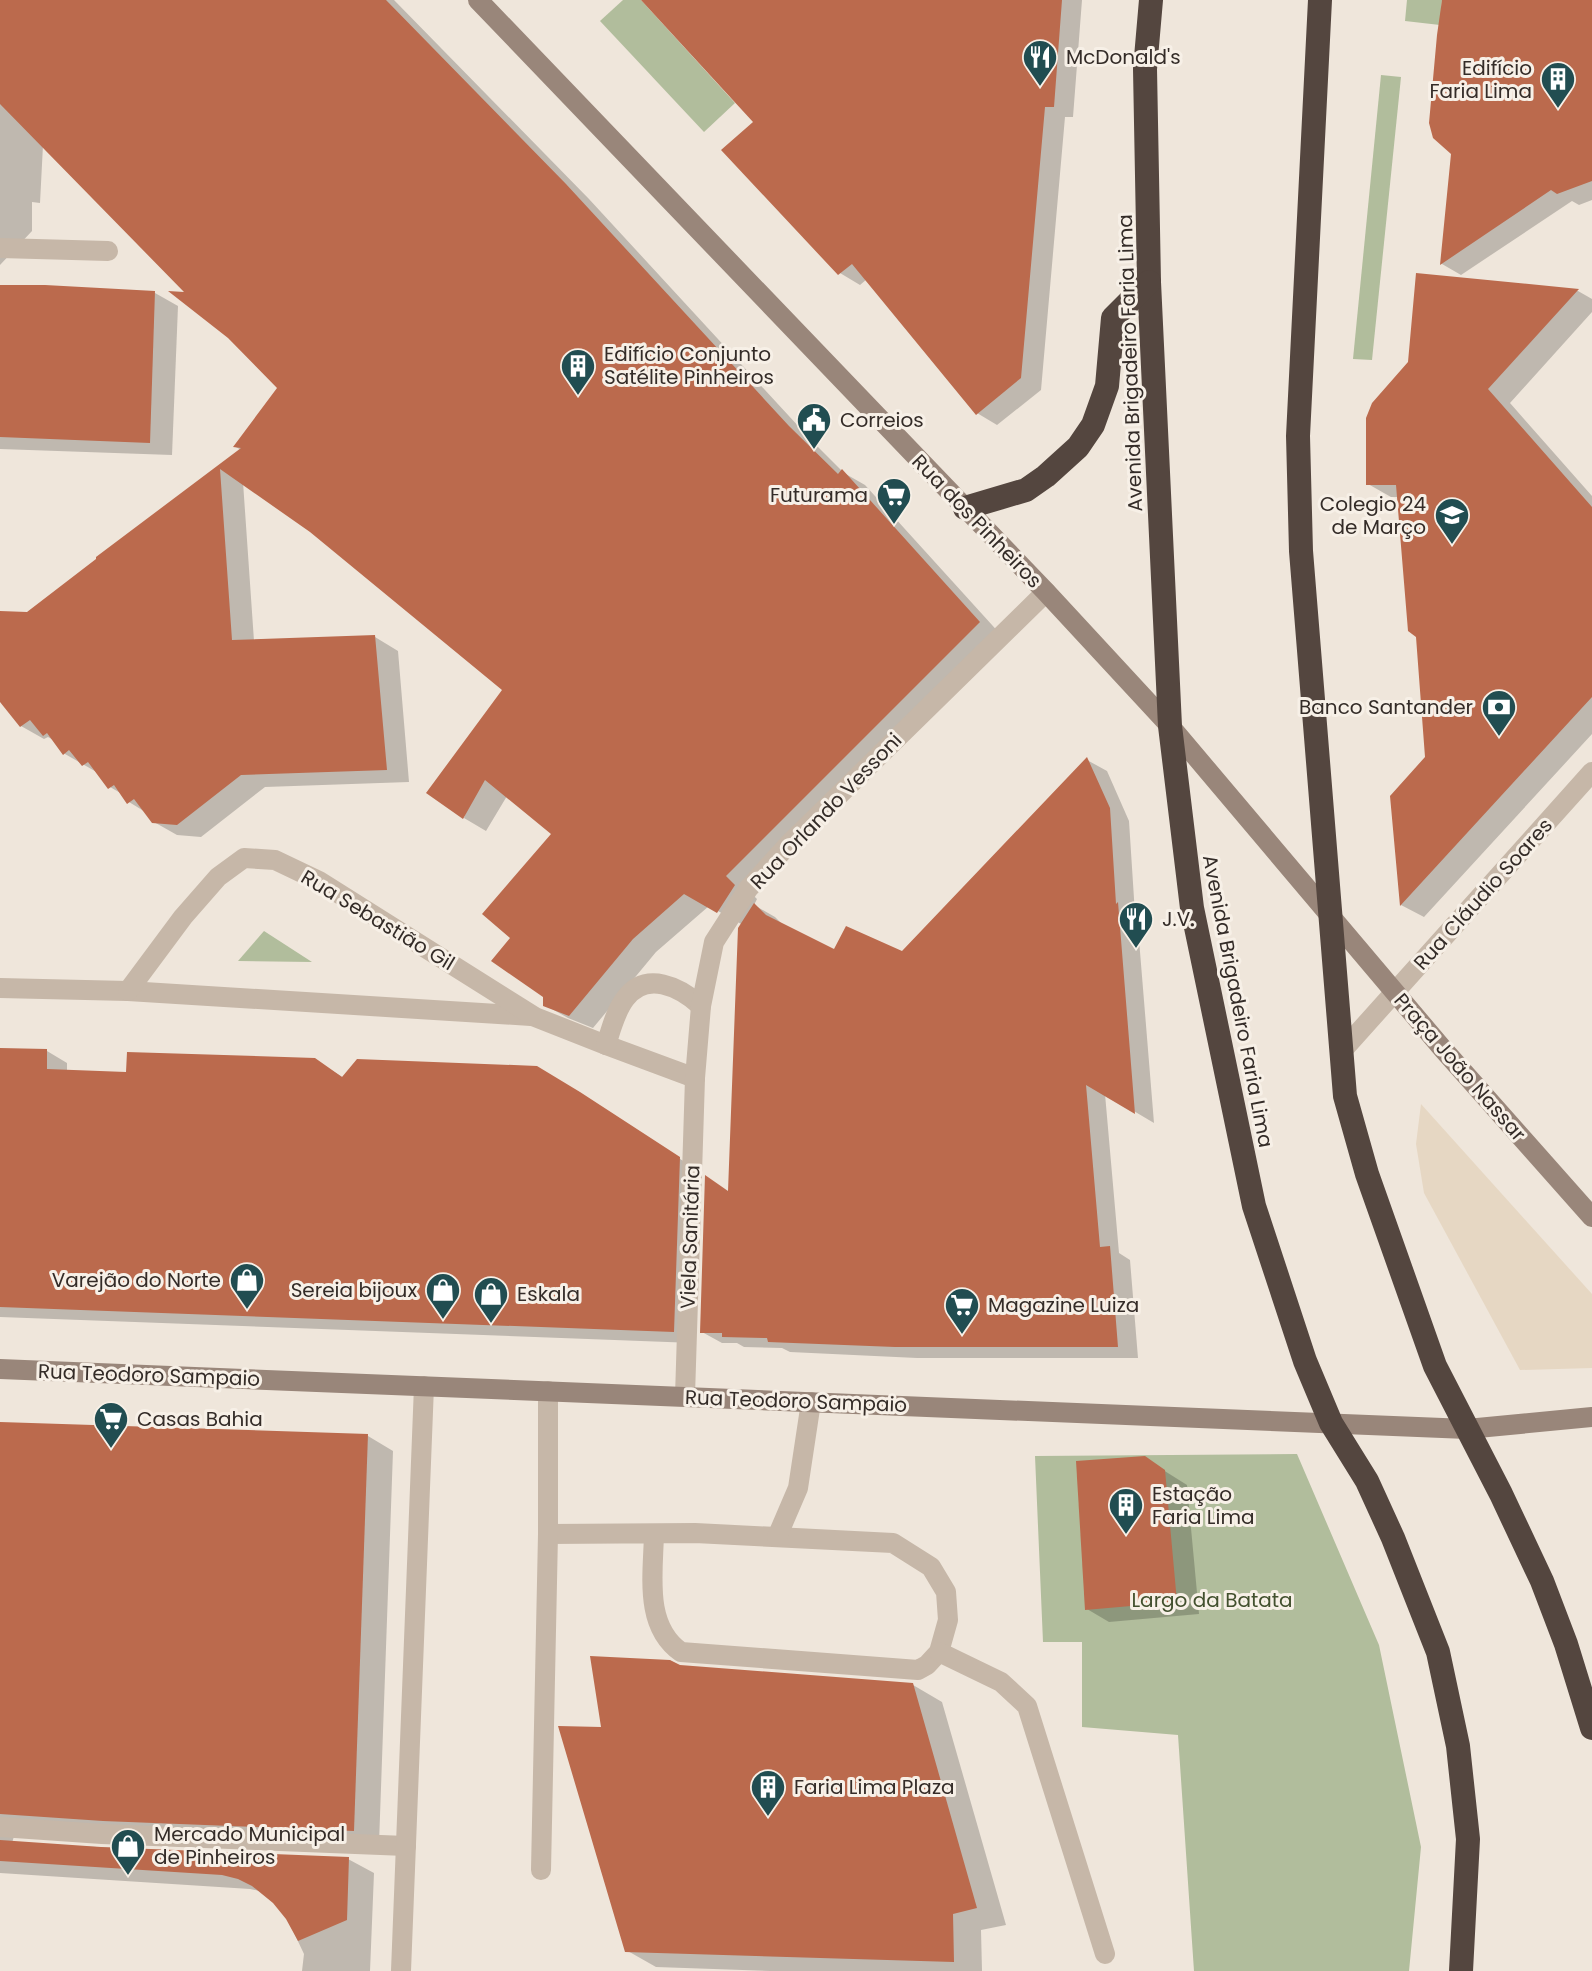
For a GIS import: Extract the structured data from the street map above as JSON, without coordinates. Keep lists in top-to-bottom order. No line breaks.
{"streets":{"highway":["Avenida Brigadeiro Faria Lima"],"main road":["Rua dos Pinheiros","Praça João Nassar","Rua Teodoro Sampaio"],"street":["Rua Orlando Vessoni","Rua Cláudio Soares","Rua Sebastião Gil","Viela Sanitária"]},"crossings":[["Avenida Brigadeiro Faria Lima","Rua dos Pinheiros"],["Avenida Brigadeiro Faria Lima","Rua Teodoro Sampaio"],["Rua dos Pinheiros","Rua Orlando Vessoni"],["Rua dos Pinheiros","Praça João Nassar"],["Rua Orlando Vessoni","Rua Sebastião Gil"],["Rua Orlando Vessoni","Viela Sanitária"],["Rua Cláudio Soares","Praça João Nassar"],["Rua Sebastião Gil","Viela Sanitária"],["Viela Sanitária","Rua Teodoro Sampaio"]],"parks":["Largo da Batata"],"places":{"restaurant":["McDonald's","J.V."],"building":["Edifício Faria Lima","Edifício Conjunto Satélite Pinheiros","Estação Faria Lima","Faria Lima Plaza"],"public building":["Correios"],"supermarket":["Futurama","Magazine Luiza","Casas Bahia"],"school or university":["Colegio 24 de Março"],"bank":["Banco Santander"],"shop":["Varejão do Norte","Sereia bijoux","Eskala","Mercado Municipal de Pinheiros"]}}
